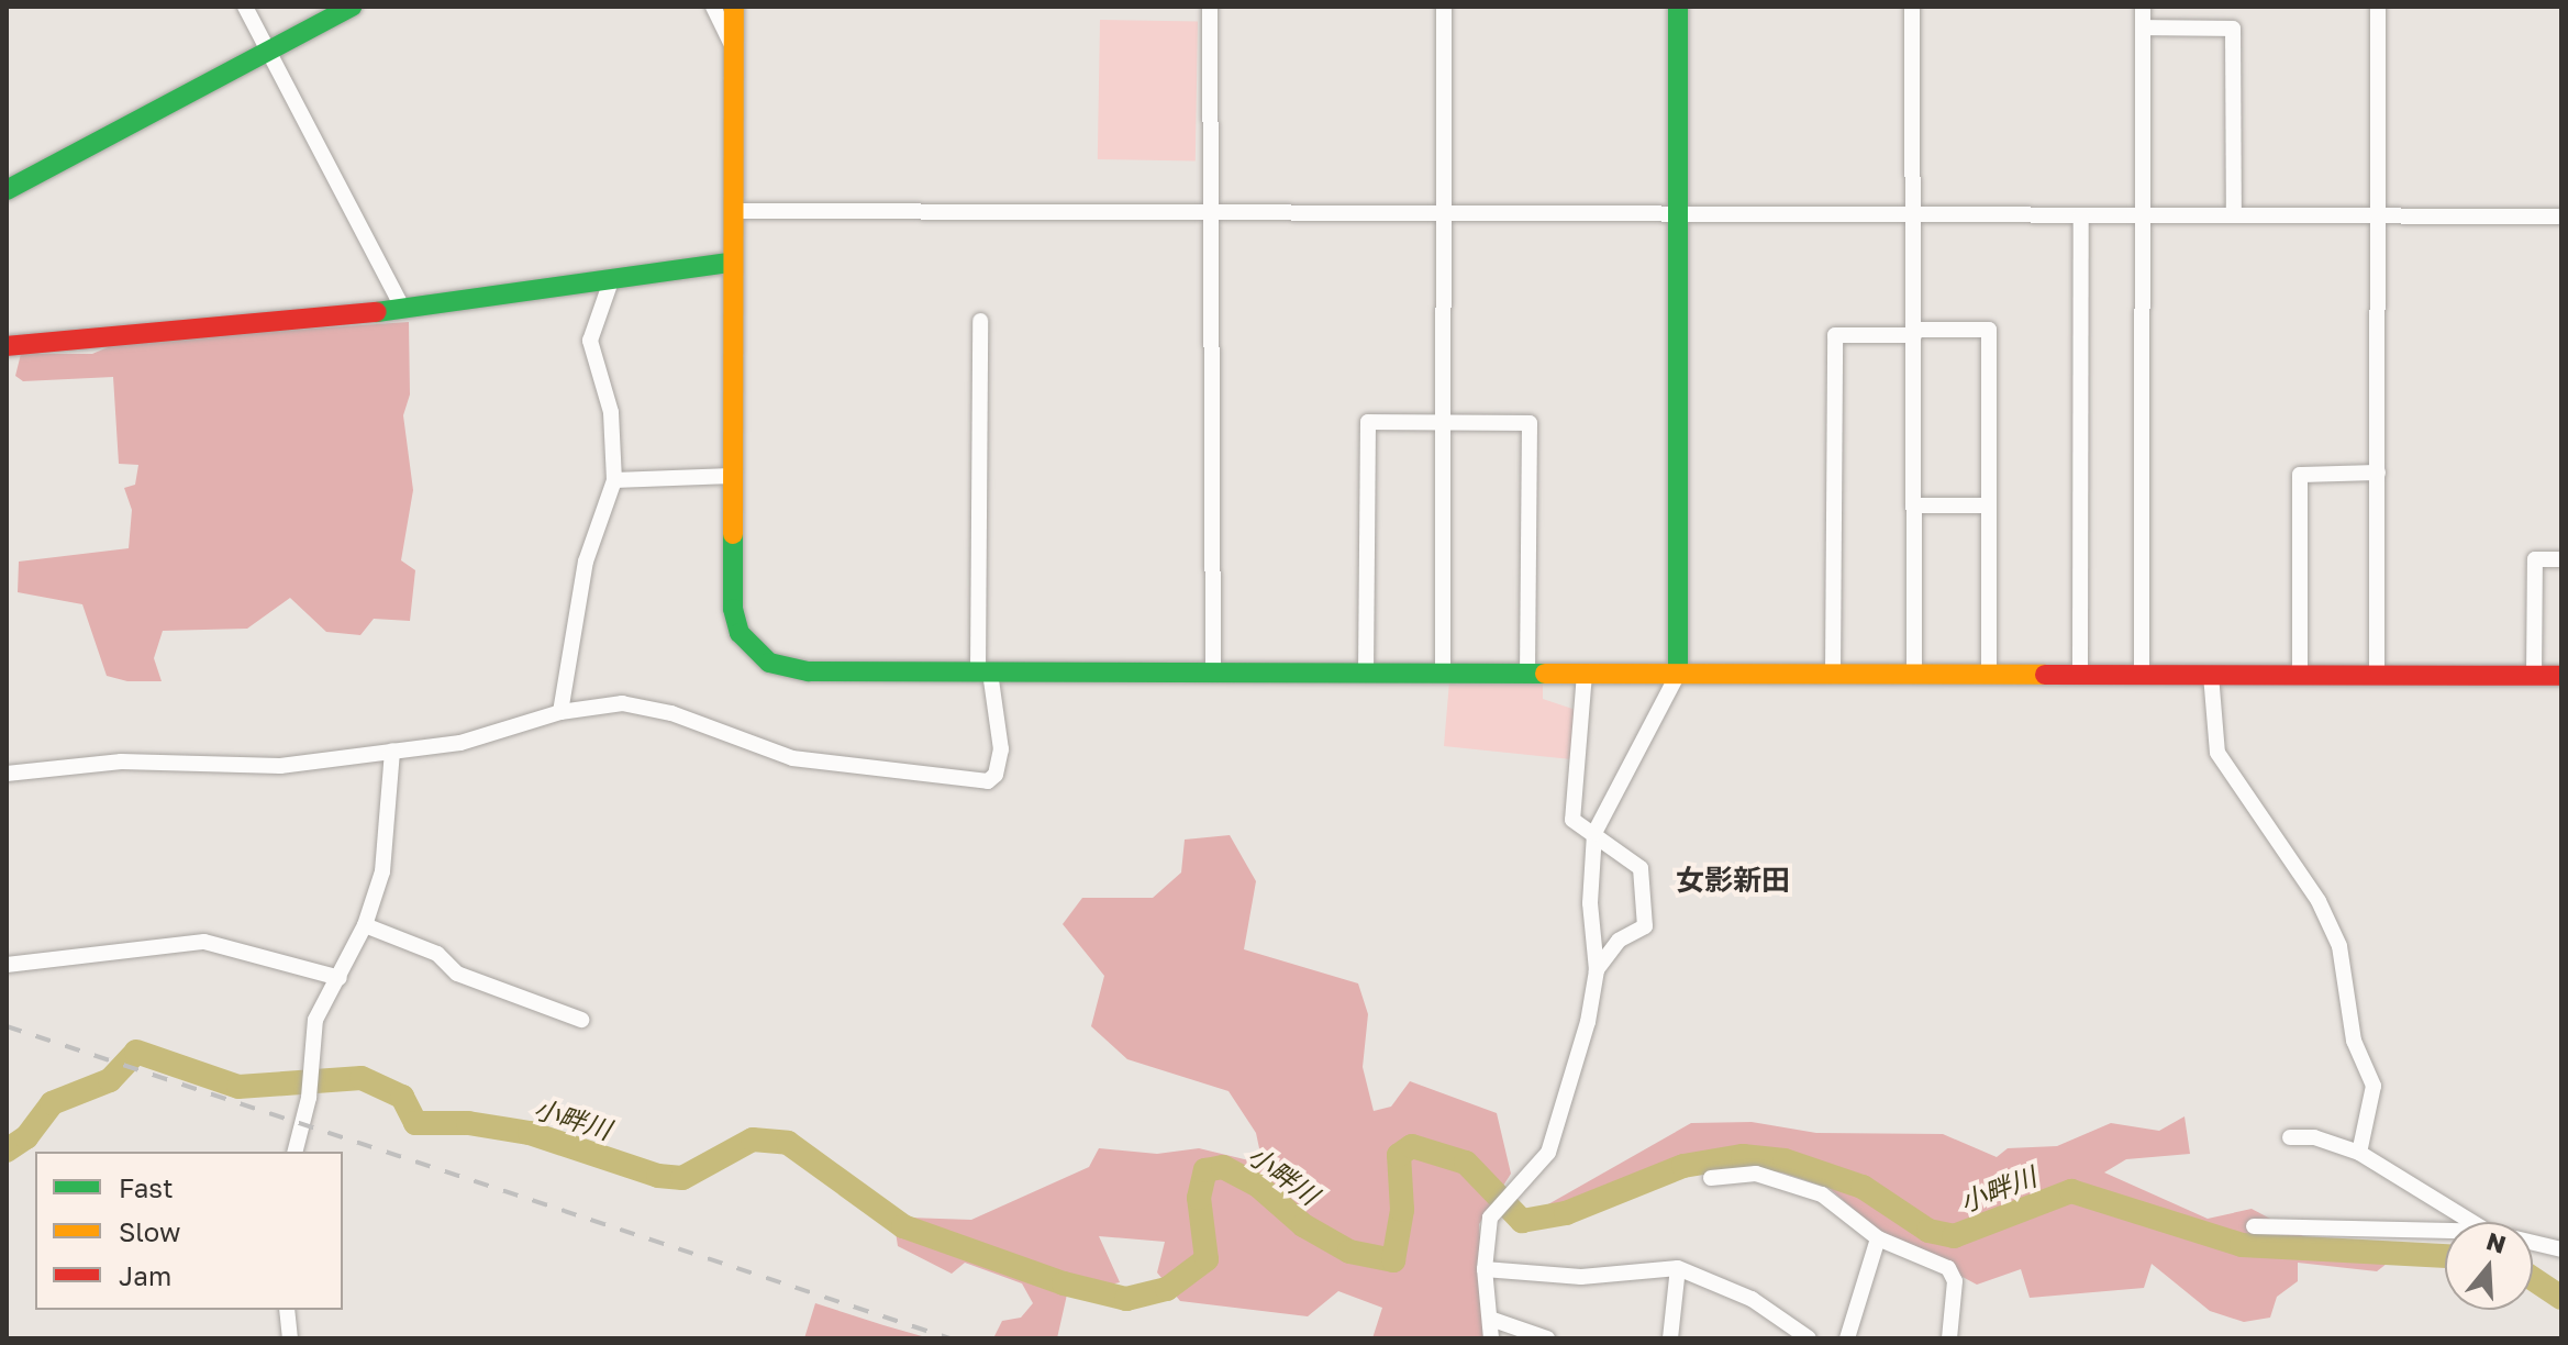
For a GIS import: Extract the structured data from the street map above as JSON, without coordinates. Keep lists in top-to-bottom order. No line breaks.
{"districts":["女影新田"],"water":["小畔川"],"legend":["Fast","Slow","Jam"],"north":"top"}
